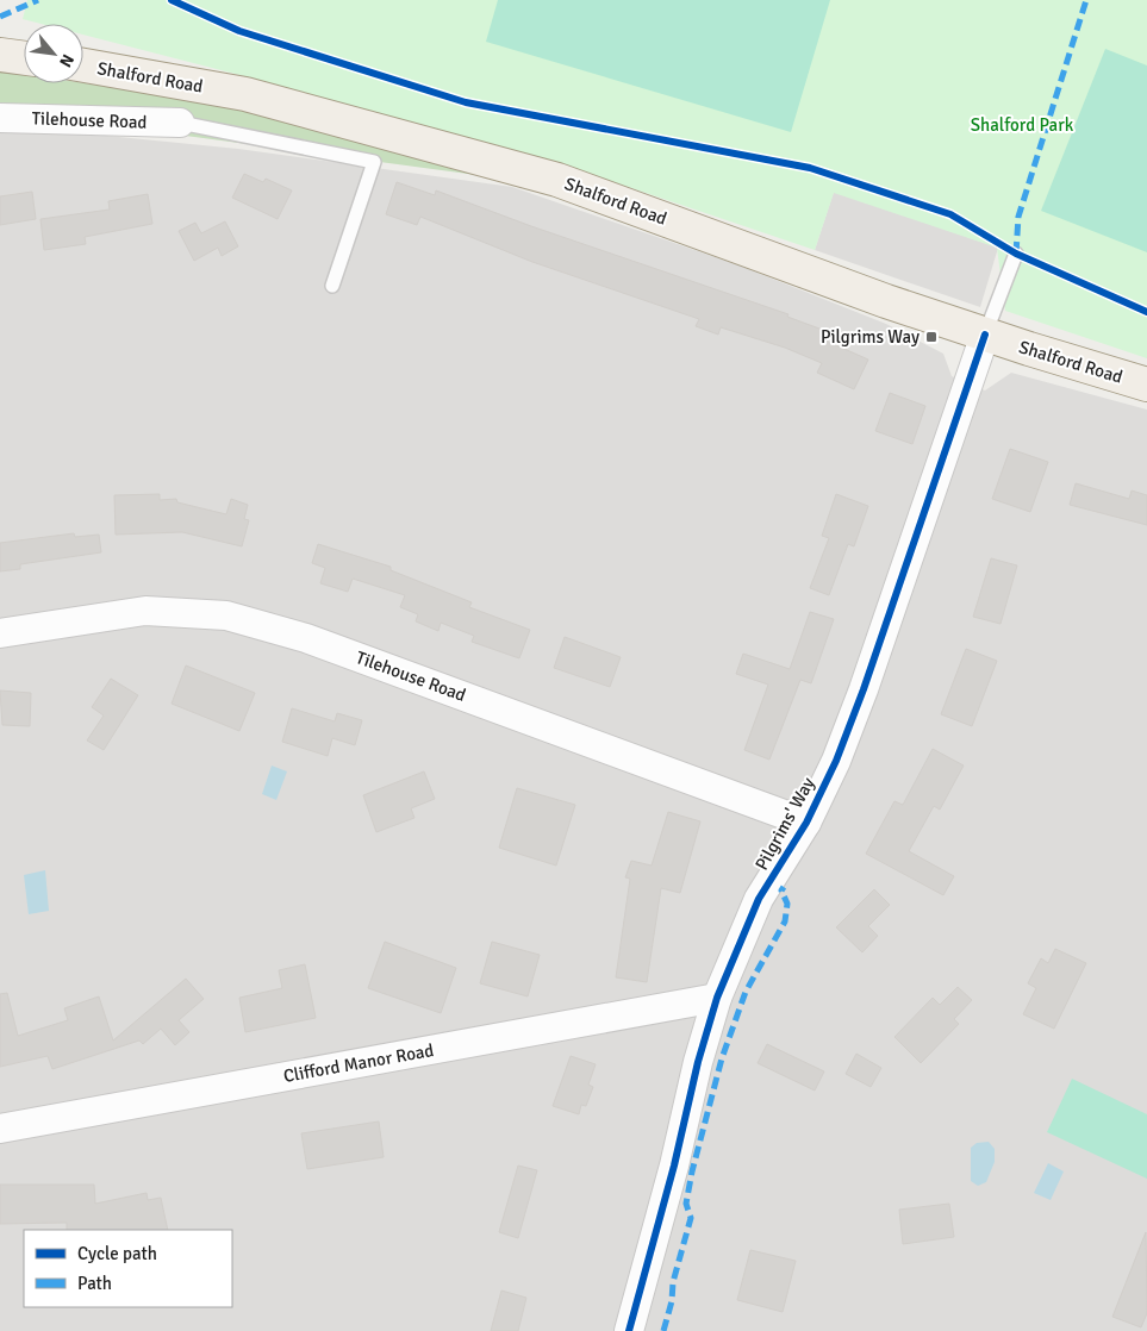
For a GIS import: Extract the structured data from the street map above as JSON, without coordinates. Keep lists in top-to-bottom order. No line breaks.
{"streets":{"main road":["Shalford Road"],"street":["Tilehouse Road","Pilgrims' Way","Clifford Manor Road"]},"crossings":[["Shalford Road","Pilgrims' Way"],["Tilehouse Road","Pilgrims' Way"],["Pilgrims' Way","Clifford Manor Road"]],"parks":["Shalford Park"],"places":{"transit":["Pilgrims Way"]},"legend":["Cycle path","Path"],"north":"bottom right"}
